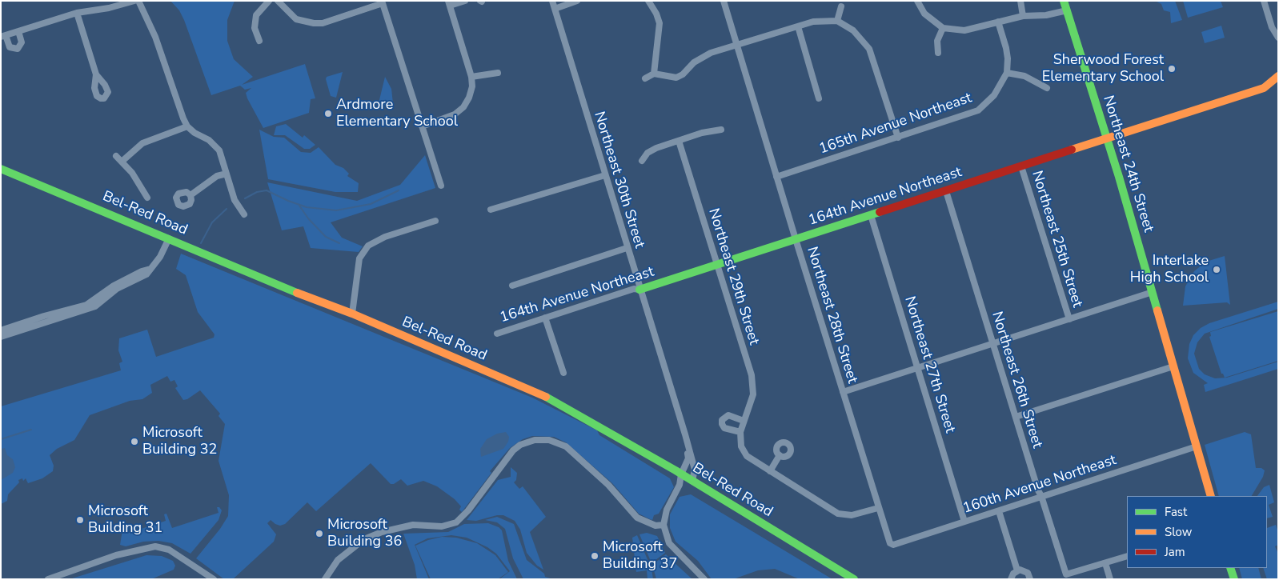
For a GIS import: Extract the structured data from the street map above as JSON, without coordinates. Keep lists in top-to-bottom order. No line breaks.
{"streets":{"main road":["Northeast 24th Street","164th Avenue Northeast","Bel-Red Road"],"street":["165th Avenue Northeast","Northeast 30th Street","Northeast 25th Street","Northeast 29th Street","Northeast 28th Street","Northeast 27th Street","Northeast 26th Street","160th Avenue Northeast"]},"crossings":[["165th Avenue Northeast","Northeast 28th Street"],["Northeast 24th Street","164th Avenue Northeast"],["Northeast 24th Street","160th Avenue Northeast"],["Northeast 30th Street","164th Avenue Northeast"],["Northeast 30th Street","Bel-Red Road"],["164th Avenue Northeast","Northeast 25th Street"],["164th Avenue Northeast","Northeast 29th Street"],["164th Avenue Northeast","Northeast 28th Street"],["164th Avenue Northeast","Northeast 27th Street"],["164th Avenue Northeast","Northeast 26th Street"],["Northeast 28th Street","160th Avenue Northeast"],["Northeast 27th Street","160th Avenue Northeast"],["Northeast 26th Street","160th Avenue Northeast"]],"places":["Sherwood Forest Elementary School","Ardmore Elementary School","Interlake High School","Microsoft Building 32","Microsoft Building 31","Microsoft Building 36","Microsoft Building 37"],"legend":["Fast","Slow","Jam"]}
